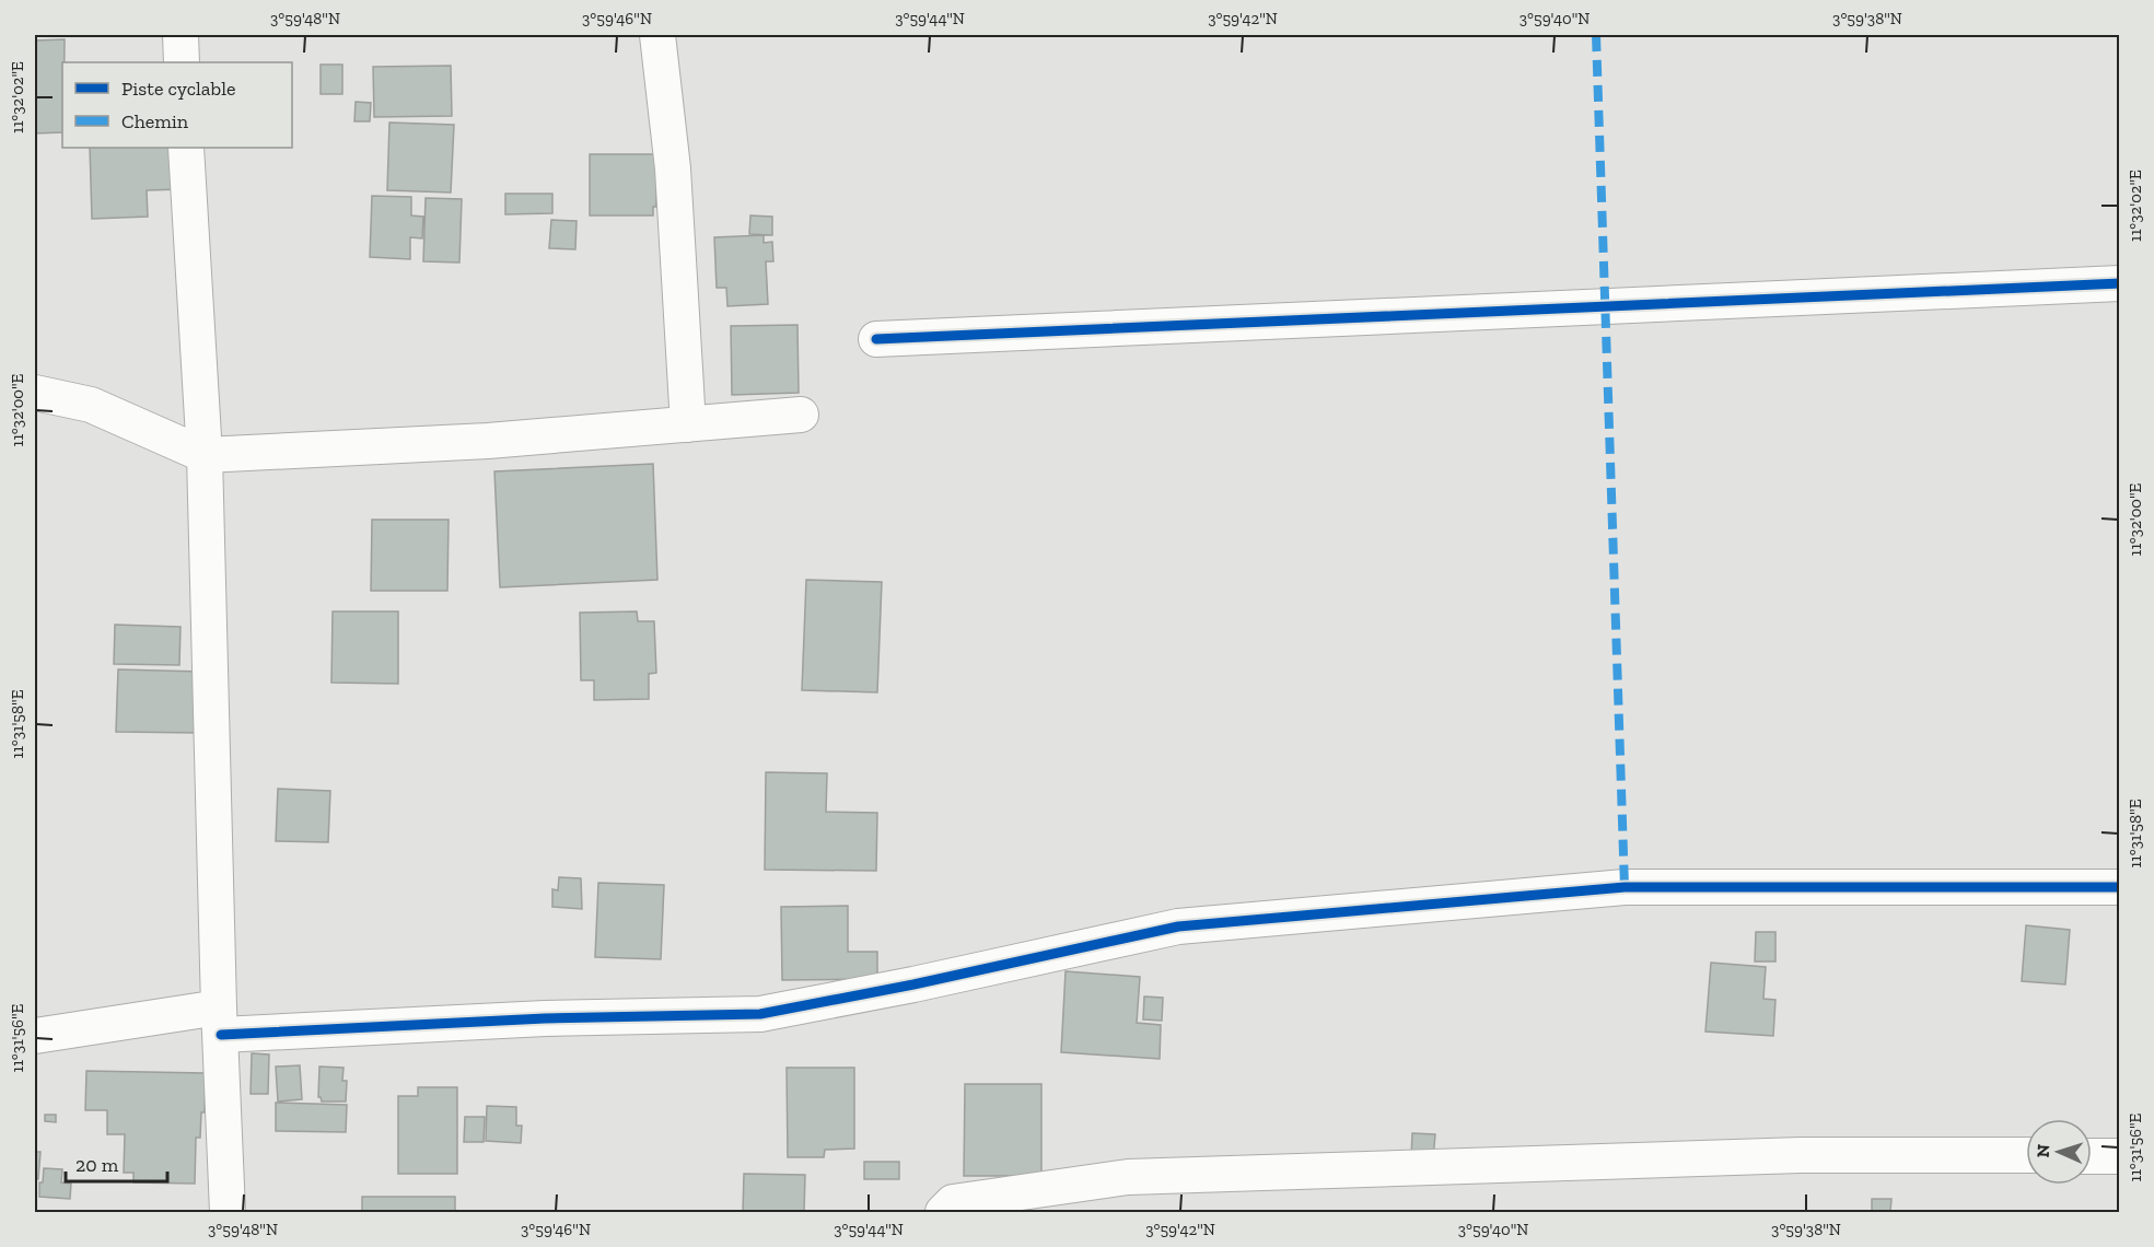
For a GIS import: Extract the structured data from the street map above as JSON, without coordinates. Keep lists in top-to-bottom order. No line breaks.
{"legend":["Piste cyclable","Chemin"],"scale_bar":"20 m","north":"left","coordinates":["3°59'48\"N","3°59'46\"N","3°59'44\"N","3°59'42\"N","3°59'40\"N","3°59'38\"N","11°32'02\"E","11°32'00\"E","11°31'58\"E","11°31'56\"E"]}
